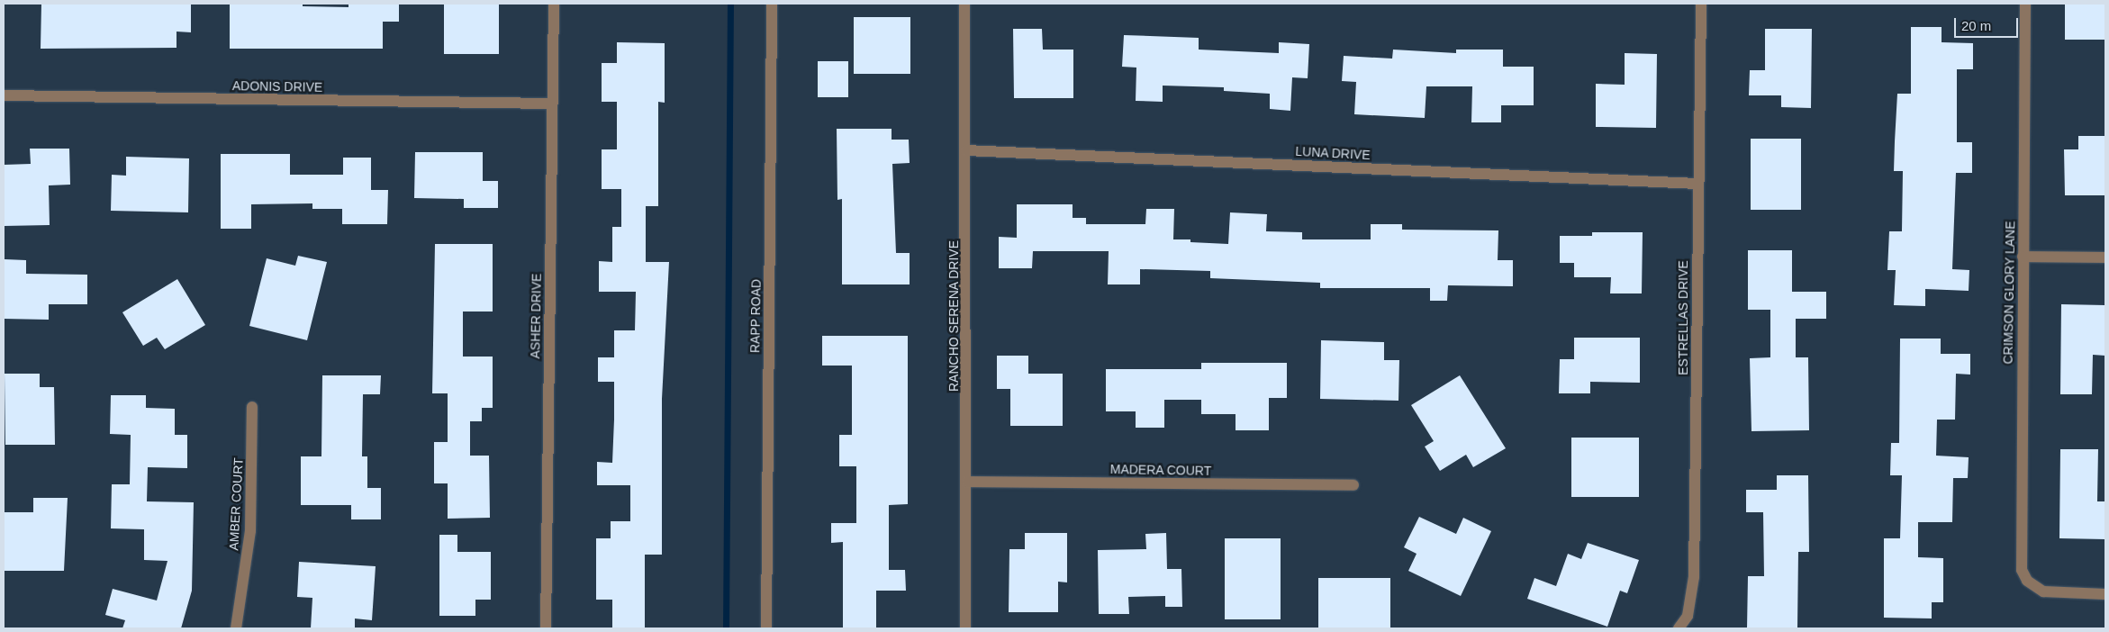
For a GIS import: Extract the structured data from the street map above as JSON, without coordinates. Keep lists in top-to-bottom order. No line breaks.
{"streets":{"street":["ADONIS DRIVE","LUNA DRIVE","CRIMSON GLORY LANE","ASHER DRIVE","RAPP ROAD","RANCHO SERENA DRIVE","ESTRELLAS DRIVE","MADERA COURT","AMBER COURT"]},"crossings":[["ADONIS DRIVE","ASHER DRIVE"],["LUNA DRIVE","RANCHO SERENA DRIVE"],["LUNA DRIVE","ESTRELLAS DRIVE"],["RANCHO SERENA DRIVE","MADERA COURT"]],"scale_bar":"20 m"}
